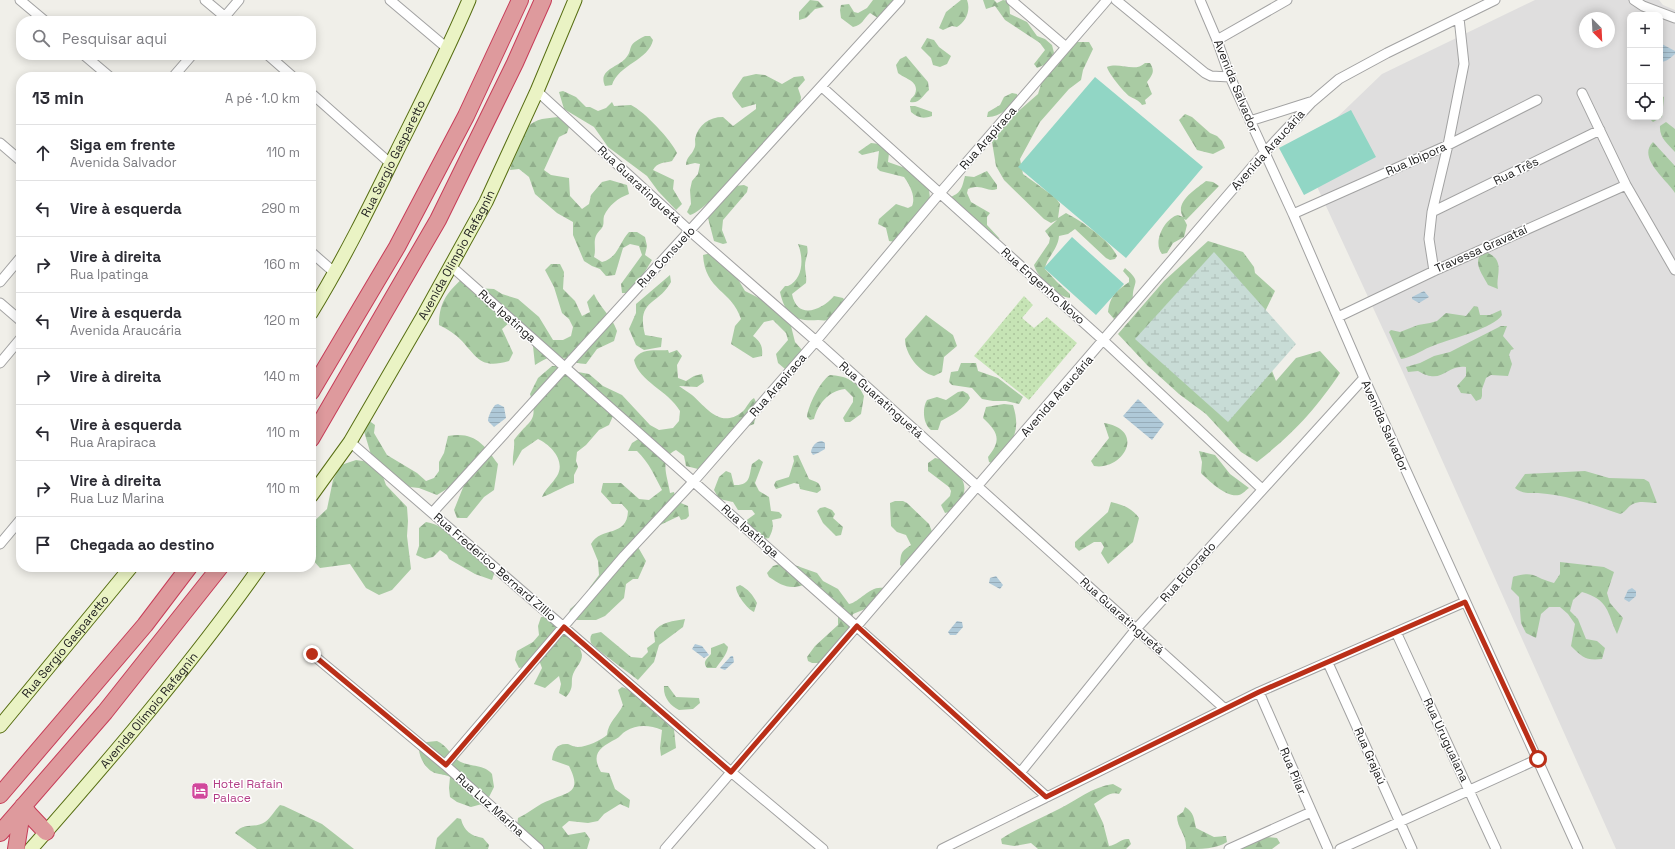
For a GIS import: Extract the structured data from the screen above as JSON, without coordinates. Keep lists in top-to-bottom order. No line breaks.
{"streets":{"street":["Avenida Salvador","Rua Arapiraca","Avenida Araucária","Rua Sergio Gasparetto","Rua Ibipora","Rua Três","Rua Guaratinguetá","Travessa Gravataí","Avenida Olímpio Rafagnin","Rua Consuelo","Rua Engenho Novo","Rua Ipatinga","Rua Frederico Bernard Zillio","Rua Eldorado","Rua Uruguaiana","Rua Grajaú","Rua Pilar","Rua Luz Marina"]},"crossings":[["Avenida Salvador","Avenida Araucária"],["Avenida Salvador","Rua Ibipora"],["Avenida Salvador","Travessa Gravataí"],["Avenida Salvador","Rua Eldorado"],["Rua Arapiraca","Rua Guaratinguetá"],["Rua Arapiraca","Rua Engenho Novo"],["Rua Arapiraca","Rua Ipatinga"],["Rua Arapiraca","Rua Frederico Bernard Zillio"],["Rua Arapiraca","Rua Luz Marina"],["Avenida Araucária","Rua Guaratinguetá"],["Avenida Araucária","Rua Engenho Novo"],["Avenida Araucária","Rua Ipatinga"],["Avenida Araucária","Rua Frederico Bernard Zillio"],["Rua Guaratinguetá","Avenida Olímpio Rafagnin"],["Rua Guaratinguetá","Rua Consuelo"],["Rua Guaratinguetá","Rua Eldorado"],["Avenida Olímpio Rafagnin","Rua Ipatinga"],["Avenida Olímpio Rafagnin","Rua Frederico Bernard Zillio"],["Rua Consuelo","Rua Engenho Novo"],["Rua Consuelo","Rua Ipatinga"],["Rua Consuelo","Rua Frederico Bernard Zillio"],["Rua Engenho Novo","Rua Eldorado"],["Rua Ipatinga","Rua Eldorado"]],"places":{"hotel":["Hotel Rafain Palace"]},"north":"bottom right","page":{"map_buttons":["+","−"],"search":"Pesquisar aqui","heading":["13 min","A pé · 1.0 km"],"list":[["Siga em frente","Avenida Salvador","110 m"],["Vire à esquerda","290 m"],["Vire à direita","Rua Ipatinga","160 m"],["Vire à esquerda","Avenida Araucária","120 m"],["Vire à direita","140 m"],["Vire à esquerda","Rua Arapiraca","110 m"],["Vire à direita","Rua Luz Marina","110 m"],"Chegada ao destino"]}}
